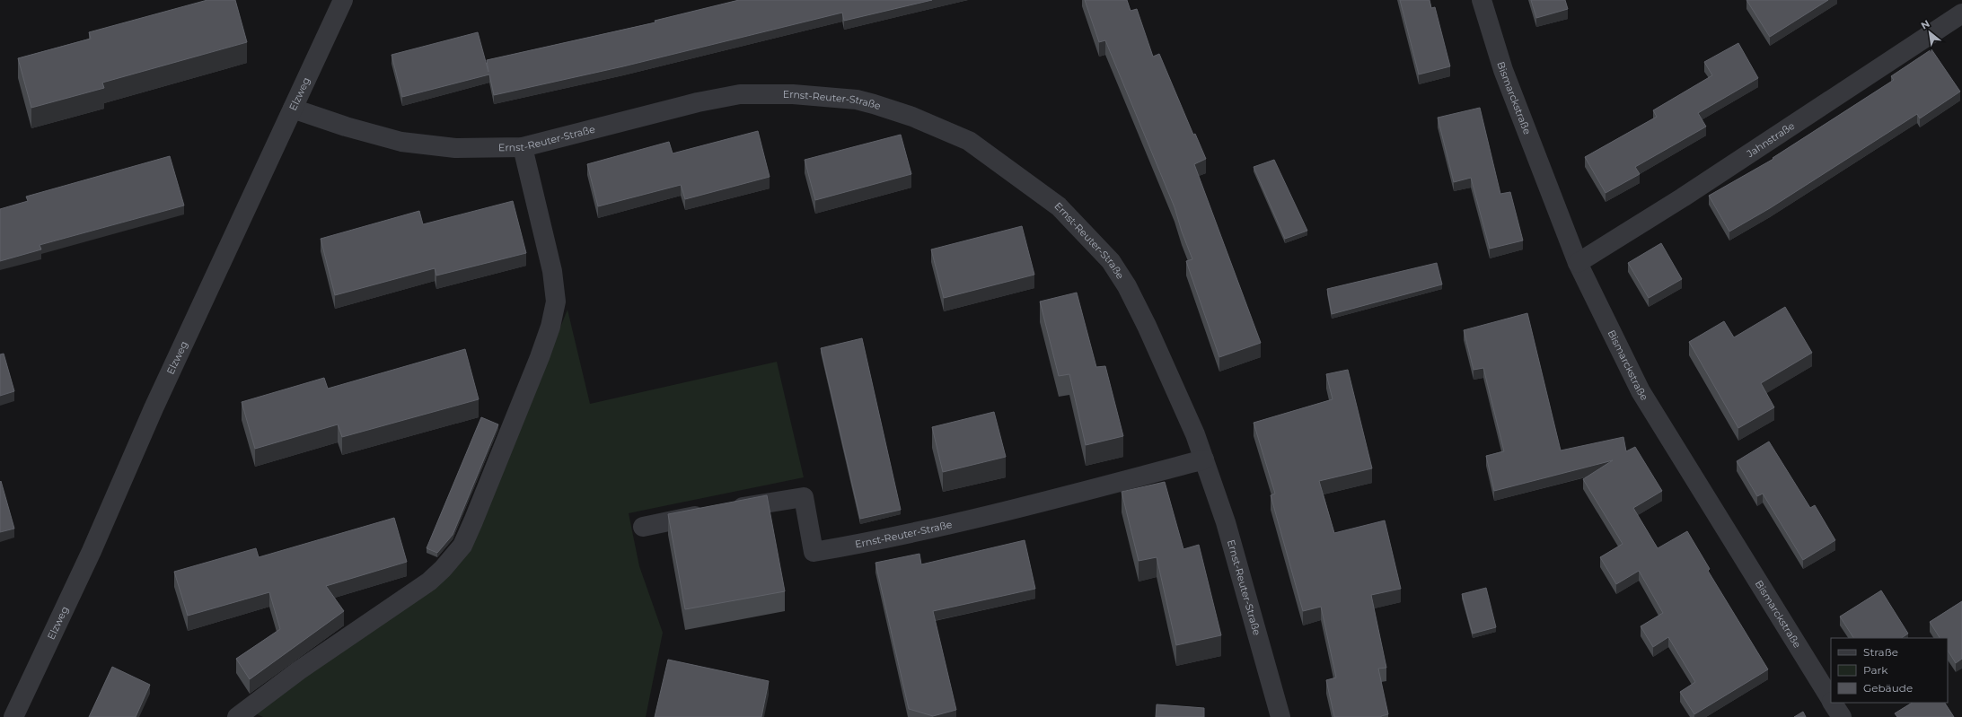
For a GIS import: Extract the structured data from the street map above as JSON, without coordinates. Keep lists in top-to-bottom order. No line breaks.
{"streets":{"street":["Elzweg","Bismarckstraße","Ernst-Reuter-Straße","Jahnstraße"]},"crossings":[["Elzweg","Ernst-Reuter-Straße"],["Bismarckstraße","Jahnstraße"]],"legend":["Straße","Park","Gebäude"],"north":"top left"}
